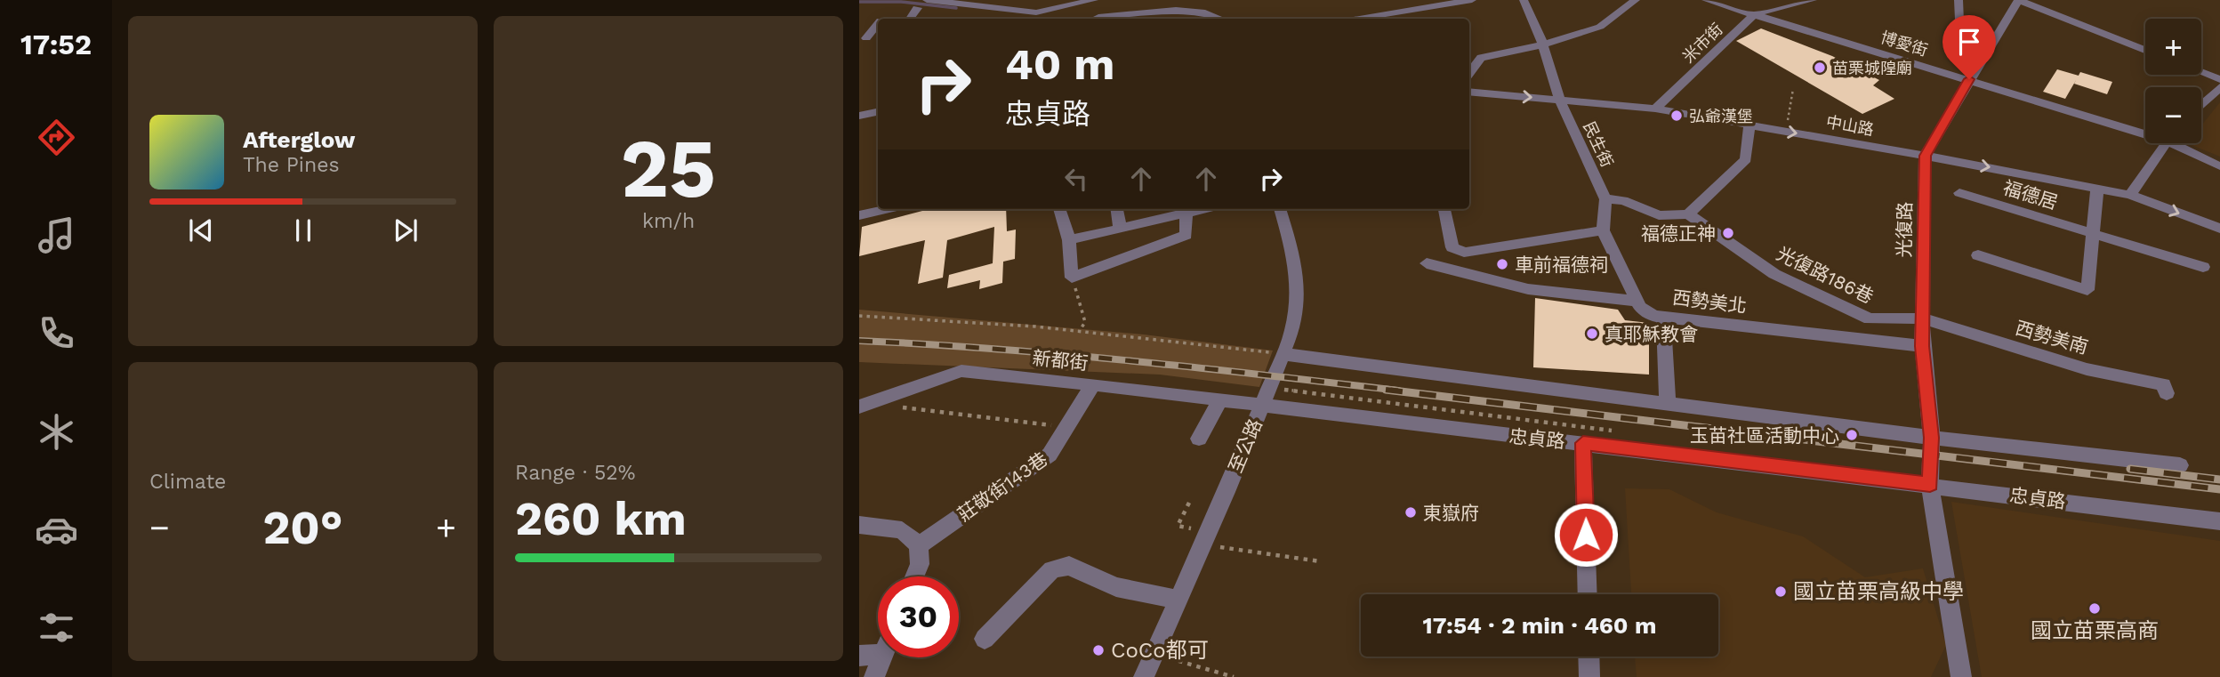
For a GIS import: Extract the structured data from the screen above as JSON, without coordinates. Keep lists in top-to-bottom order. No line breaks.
{"streets":{"street":["米市街","博愛街","中山路","民生街","福德居","光復路","光復路186巷","西勢美北","西勢美南","新都街","忠貞路","至公路","莊敬街143巷"]},"crossings":[["米市街","博愛街"],["米市街","中山路"],["博愛街","光復路"],["中山路","民生街"],["中山路","光復路"],["光復路","光復路186巷"],["光復路","西勢美北"],["光復路","西勢美南"],["光復路","忠貞路"],["光復路186巷","西勢美南"],["新都街","忠貞路"],["新都街","至公路"],["新都街","莊敬街143巷"],["忠貞路","至公路"]],"one_way":["中山路"],"places":["苗栗城隍廟","弘爺漢堡","福德正神","車前福德祠","真耶穌教會","玉苗社區活動中心","東嶽府","國立苗栗高級中學","國立苗栗高商","CoCo都可"],"page":{"tabs":"17:52","tile":[["25","km/h"],"Climate",["Range · 52%","260 km"]],"map_buttons":["+","−"],"turn":["40 m","忠貞路"],"song":["Afterglow","The Pines"],"heat":["−","20°","+"],"limit":"30","trip":"17:54 · 2 min · 460 m"}}
